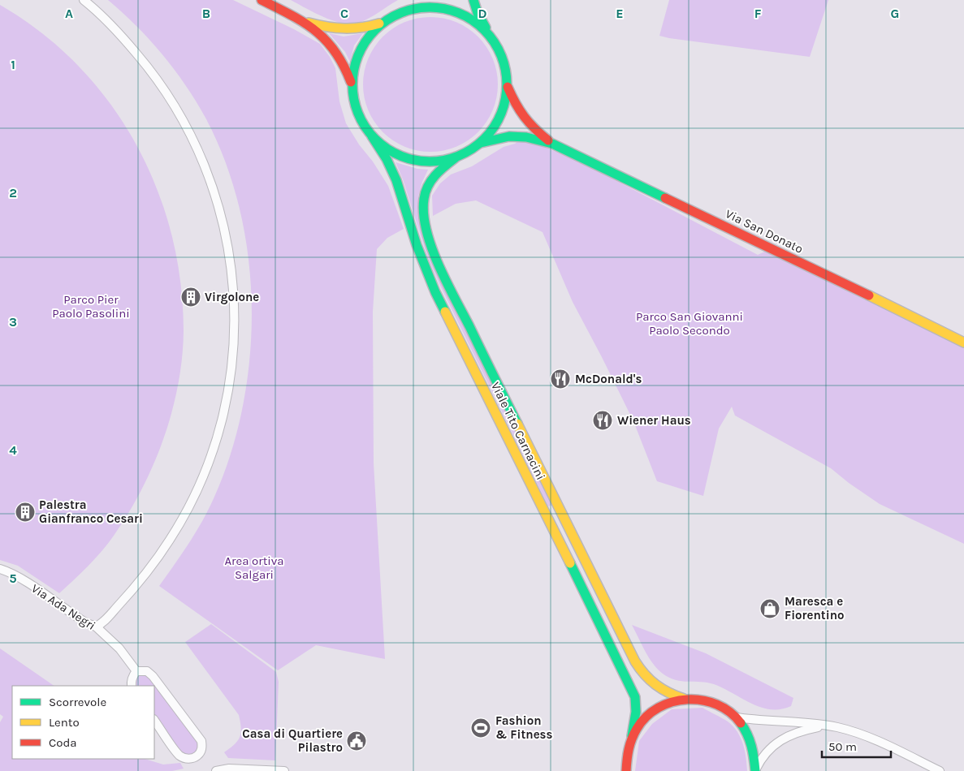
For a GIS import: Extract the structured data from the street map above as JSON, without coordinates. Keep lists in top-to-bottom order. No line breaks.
{"streets":{"main road":["Via San Donato","Viale Tito Carnacini"],"street":["Via Ada Negri"]},"parks":["Parco Pier Paolo Pasolini","Parco San Giovanni Paolo Secondo","Area ortiva Salgari"],"places":{"building":["Virgolone","Palestra Gianfranco Cesari"],"restaurant":["McDonald's","Wiener Haus"],"shop":["Maresca e Fiorentino"],"sports":["Fashion & Fitness"],"public building":["Casa di Quartiere Pilastro"]},"legend":["Scorrevole","Lento","Coda"],"scale_bar":"50 m","grid":{"columns":["A","B","C","D","E","F","G"],"rows":["1","2","3","4","5"]}}
